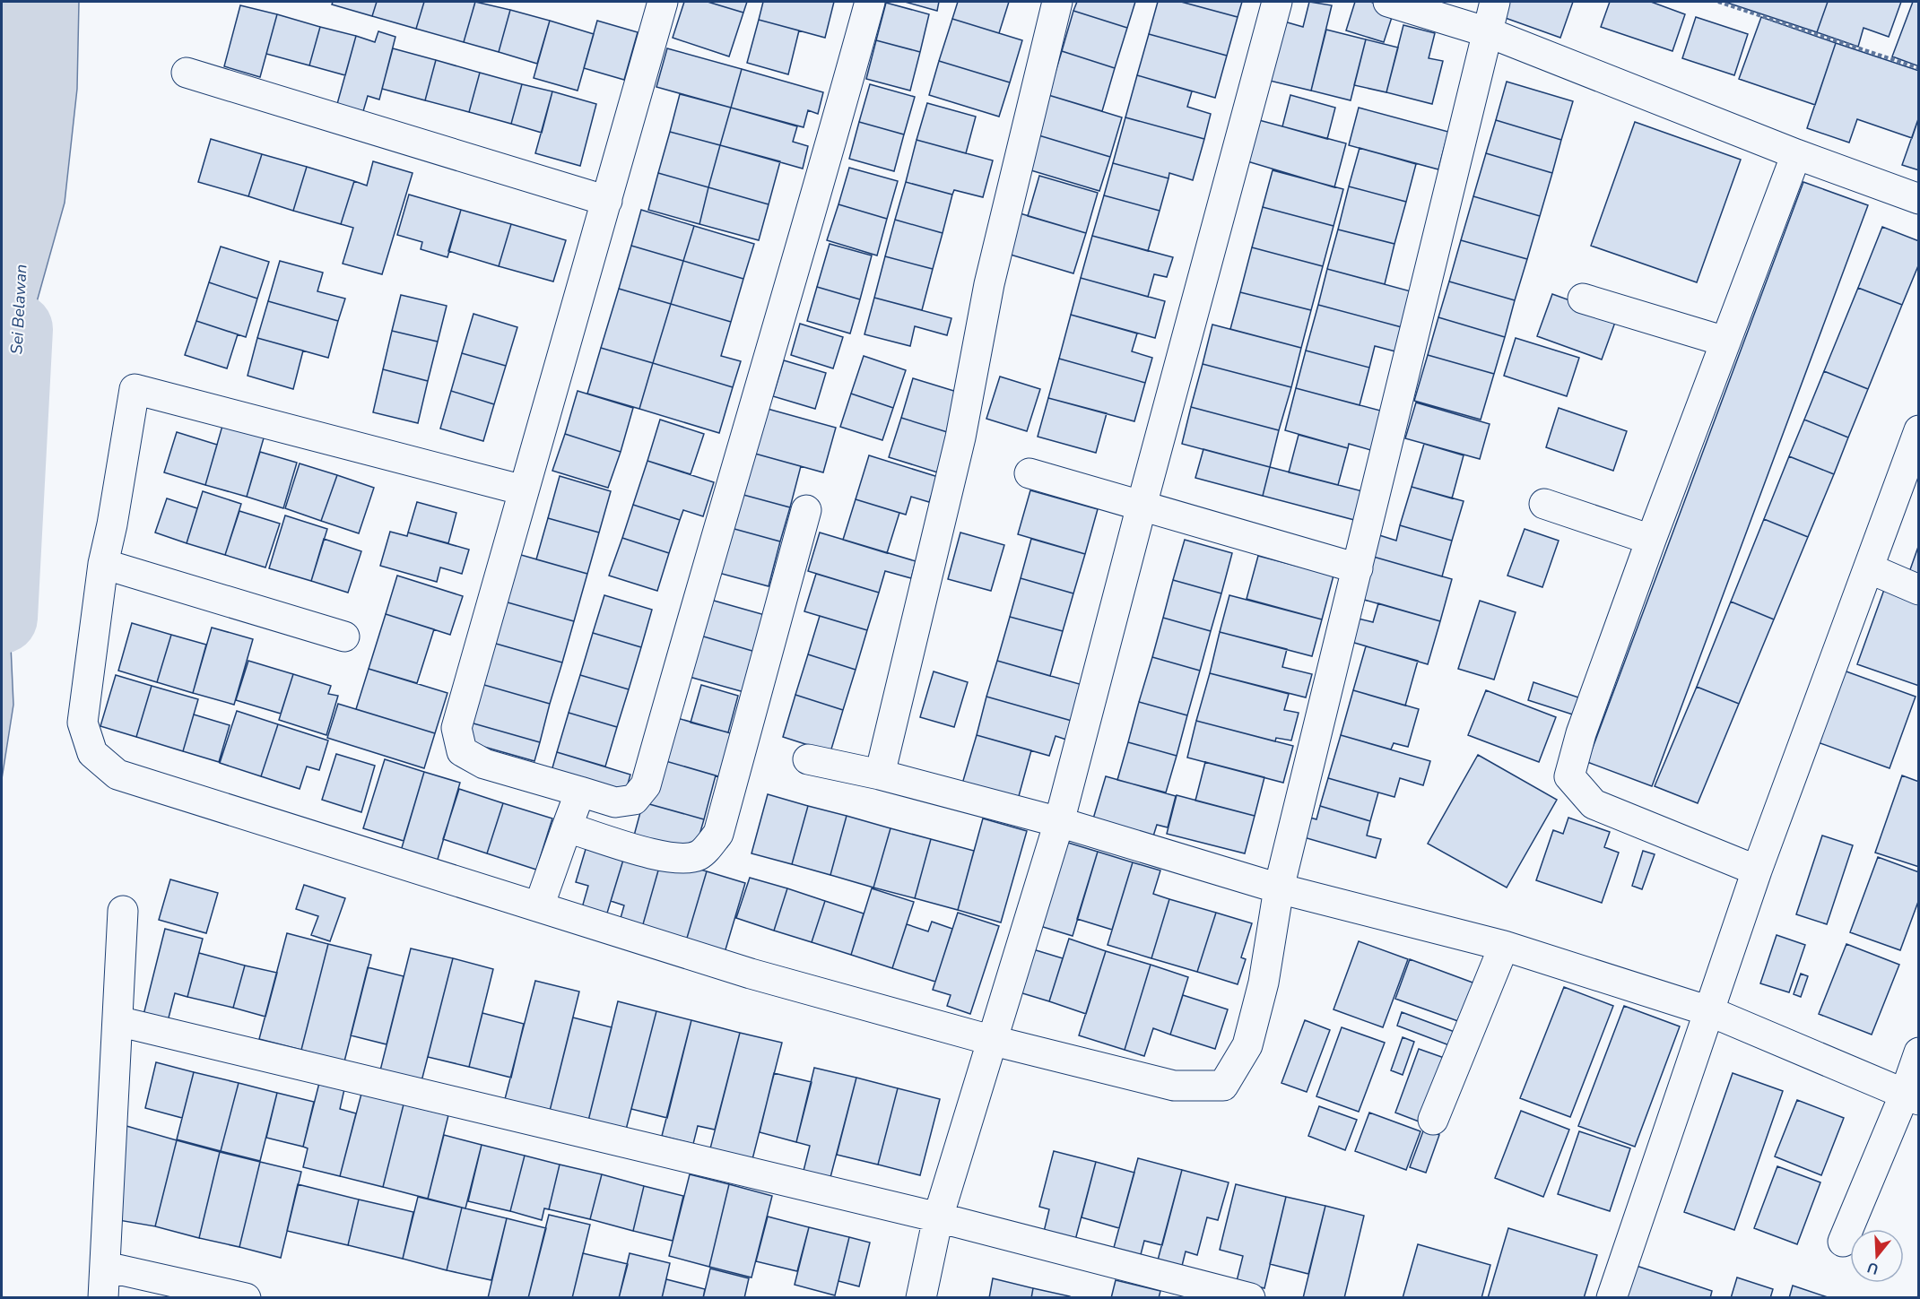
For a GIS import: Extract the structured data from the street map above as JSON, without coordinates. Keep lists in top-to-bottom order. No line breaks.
{"water":["Sei Belawan"],"north":"bottom"}
